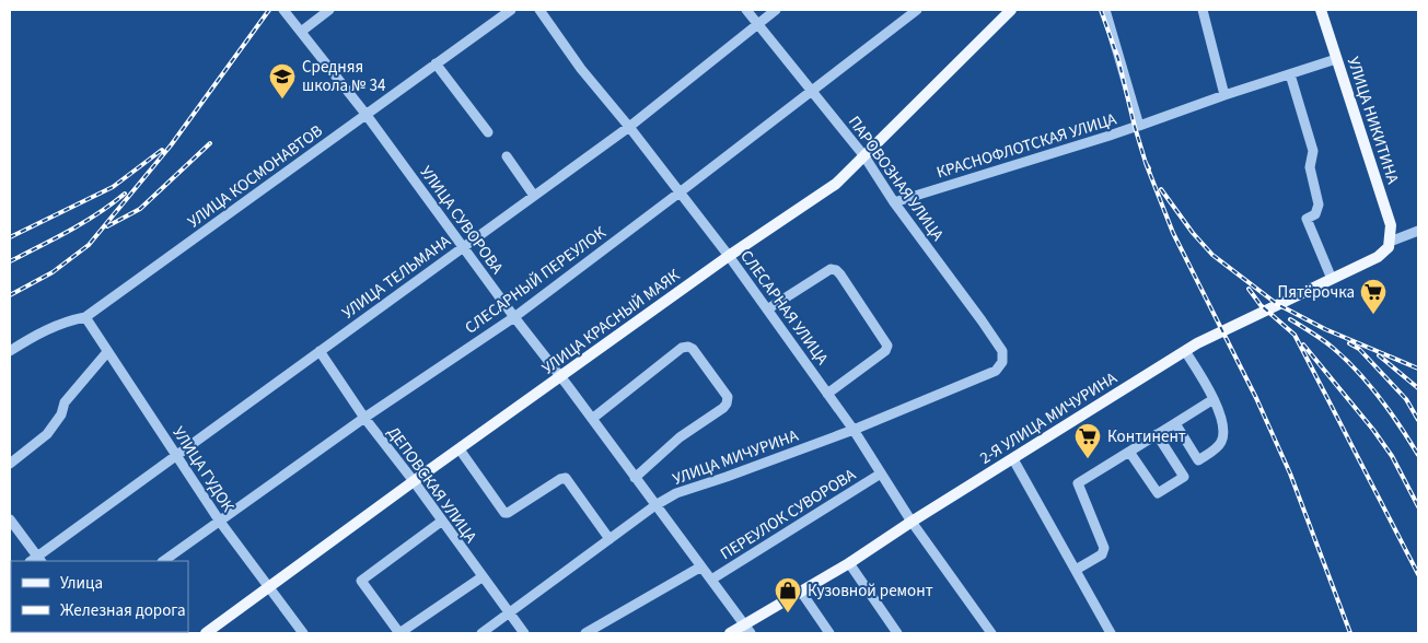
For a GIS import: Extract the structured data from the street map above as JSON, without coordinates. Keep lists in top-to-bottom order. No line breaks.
{"streets":{"main road":["УЛИЦА НИКИТИНА","УЛИЦА КРАСНЫЙ МАЯК","2-Я УЛИЦА МИЧУРИНА"],"street":["КРАСНОФЛОТСКАЯ УЛИЦА","УЛИЦА КОСМОНАВТОВ","ПАРОВОЗНАЯ УЛИЦА","УЛИЦА СУВОРОВА","УЛИЦА ТЕЛЬМАНА","СЛЕСАРНЫЙ ПЕРЕУЛОК","СЛЕСАРНАЯ УЛИЦА","УЛИЦА МИЧУРИНА","УЛИЦА ГУДОК","ДЕПОВСКАЯ УЛИЦА","ПЕРЕУЛОК СУВОРОВА"]},"crossings":[["УЛИЦА НИКИТИНА","КРАСНОФЛОТСКАЯ УЛИЦА"],["УЛИЦА НИКИТИНА","2-Я УЛИЦА МИЧУРИНА"],["КРАСНОФЛОТСКАЯ УЛИЦА","ПАРОВОЗНАЯ УЛИЦА"],["УЛИЦА КОСМОНАВТОВ","УЛИЦА СУВОРОВА"],["УЛИЦА КОСМОНАВТОВ","УЛИЦА ГУДОК"],["ПАРОВОЗНАЯ УЛИЦА","УЛИЦА ТЕЛЬМАНА"],["ПАРОВОЗНАЯ УЛИЦА","СЛЕСАРНЫЙ ПЕРЕУЛОК"],["ПАРОВОЗНАЯ УЛИЦА","УЛИЦА КРАСНЫЙ МАЯК"],["ПАРОВОЗНАЯ УЛИЦА","УЛИЦА МИЧУРИНА"],["УЛИЦА СУВОРОВА","УЛИЦА ТЕЛЬМАНА"],["УЛИЦА СУВОРОВА","СЛЕСАРНЫЙ ПЕРЕУЛОК"],["УЛИЦА СУВОРОВА","УЛИЦА КРАСНЫЙ МАЯК"],["УЛИЦА СУВОРОВА","2-Я УЛИЦА МИЧУРИНА"],["УЛИЦА СУВОРОВА","УЛИЦА МИЧУРИНА"],["УЛИЦА СУВОРОВА","ПЕРЕУЛОК СУВОРОВА"],["УЛИЦА ТЕЛЬМАНА","СЛЕСАРНАЯ УЛИЦА"],["УЛИЦА ТЕЛЬМАНА","УЛИЦА ГУДОК"],["УЛИЦА ТЕЛЬМАНА","ДЕПОВСКАЯ УЛИЦА"],["СЛЕСАРНЫЙ ПЕРЕУЛОК","СЛЕСАРНАЯ УЛИЦА"],["СЛЕСАРНЫЙ ПЕРЕУЛОК","УЛИЦА ГУДОК"],["СЛЕСАРНЫЙ ПЕРЕУЛОК","ДЕПОВСКАЯ УЛИЦА"],["СЛЕСАРНАЯ УЛИЦА","УЛИЦА КРАСНЫЙ МАЯК"],["СЛЕСАРНАЯ УЛИЦА","2-Я УЛИЦА МИЧУРИНА"],["СЛЕСАРНАЯ УЛИЦА","УЛИЦА МИЧУРИНА"],["СЛЕСАРНАЯ УЛИЦА","ПЕРЕУЛОК СУВОРОВА"],["УЛИЦА КРАСНЫЙ МАЯК","УЛИЦА ГУДОК"],["УЛИЦА КРАСНЫЙ МАЯК","ДЕПОВСКАЯ УЛИЦА"],["УЛИЦА МИЧУРИНА","ДЕПОВСКАЯ УЛИЦА"]],"places":{"school or university":["Средняя школа № 34"],"supermarket":["Пятёрочка","Континент"],"shop":["Кузовной ремонт"]},"legend":["Улица","Железная дорога"]}
